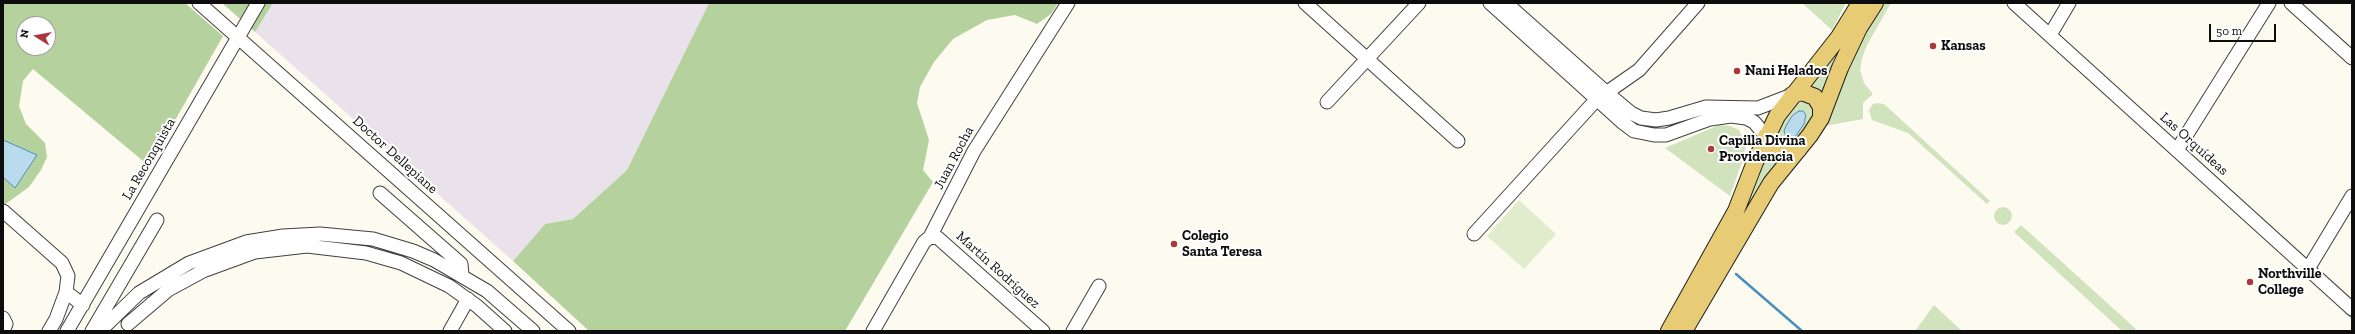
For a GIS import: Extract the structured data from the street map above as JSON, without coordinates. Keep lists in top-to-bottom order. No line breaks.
{"streets":{"street":["Las Orquídeas","Doctor Dellepiane","Juan Rocha","La Reconquista","Martín Rodríguez"]},"crossings":[["Doctor Dellepiane","La Reconquista"],["Juan Rocha","Martín Rodríguez"]],"places":["Kansas","Nani Helados","Capilla Divina Providencia","Colegio Santa Teresa","Northville College"],"scale_bar":"50 m","north":"left"}
